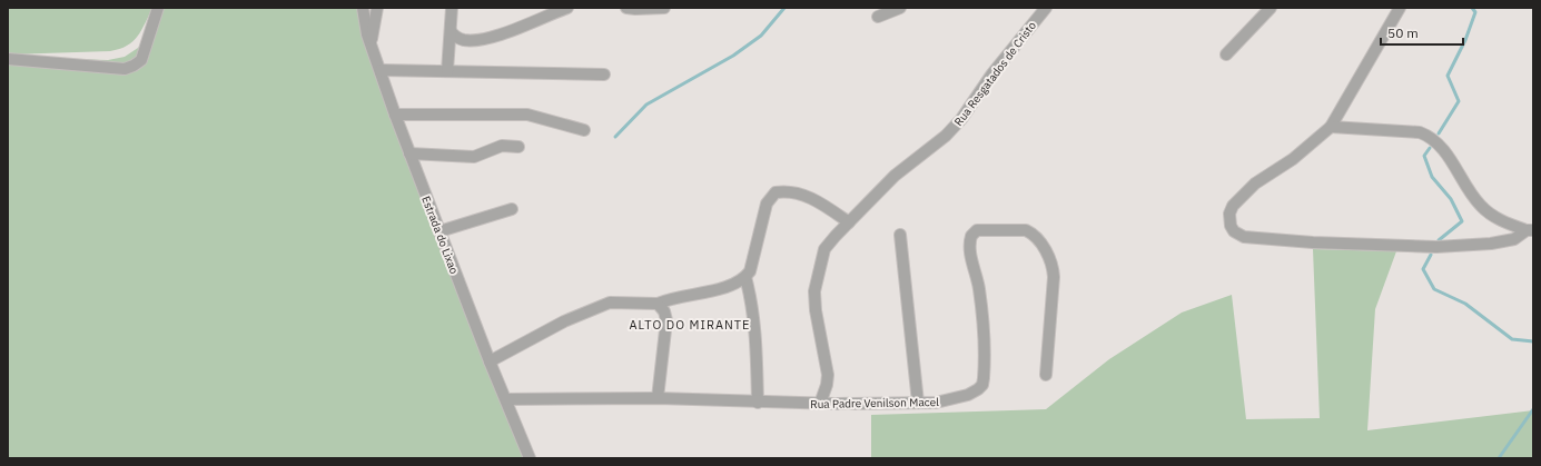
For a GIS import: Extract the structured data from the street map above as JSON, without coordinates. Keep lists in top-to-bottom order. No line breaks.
{"streets":{"street":["Rua Resgatados de Cristo","Estrada do Lixao","Rua Padre Venilson Macel"]},"crossings":[["Rua Resgatados de Cristo","Rua Padre Venilson Macel"],["Estrada do Lixao","Rua Padre Venilson Macel"]],"districts":["ALTO DO MIRANTE"],"scale_bar":"50 m"}
